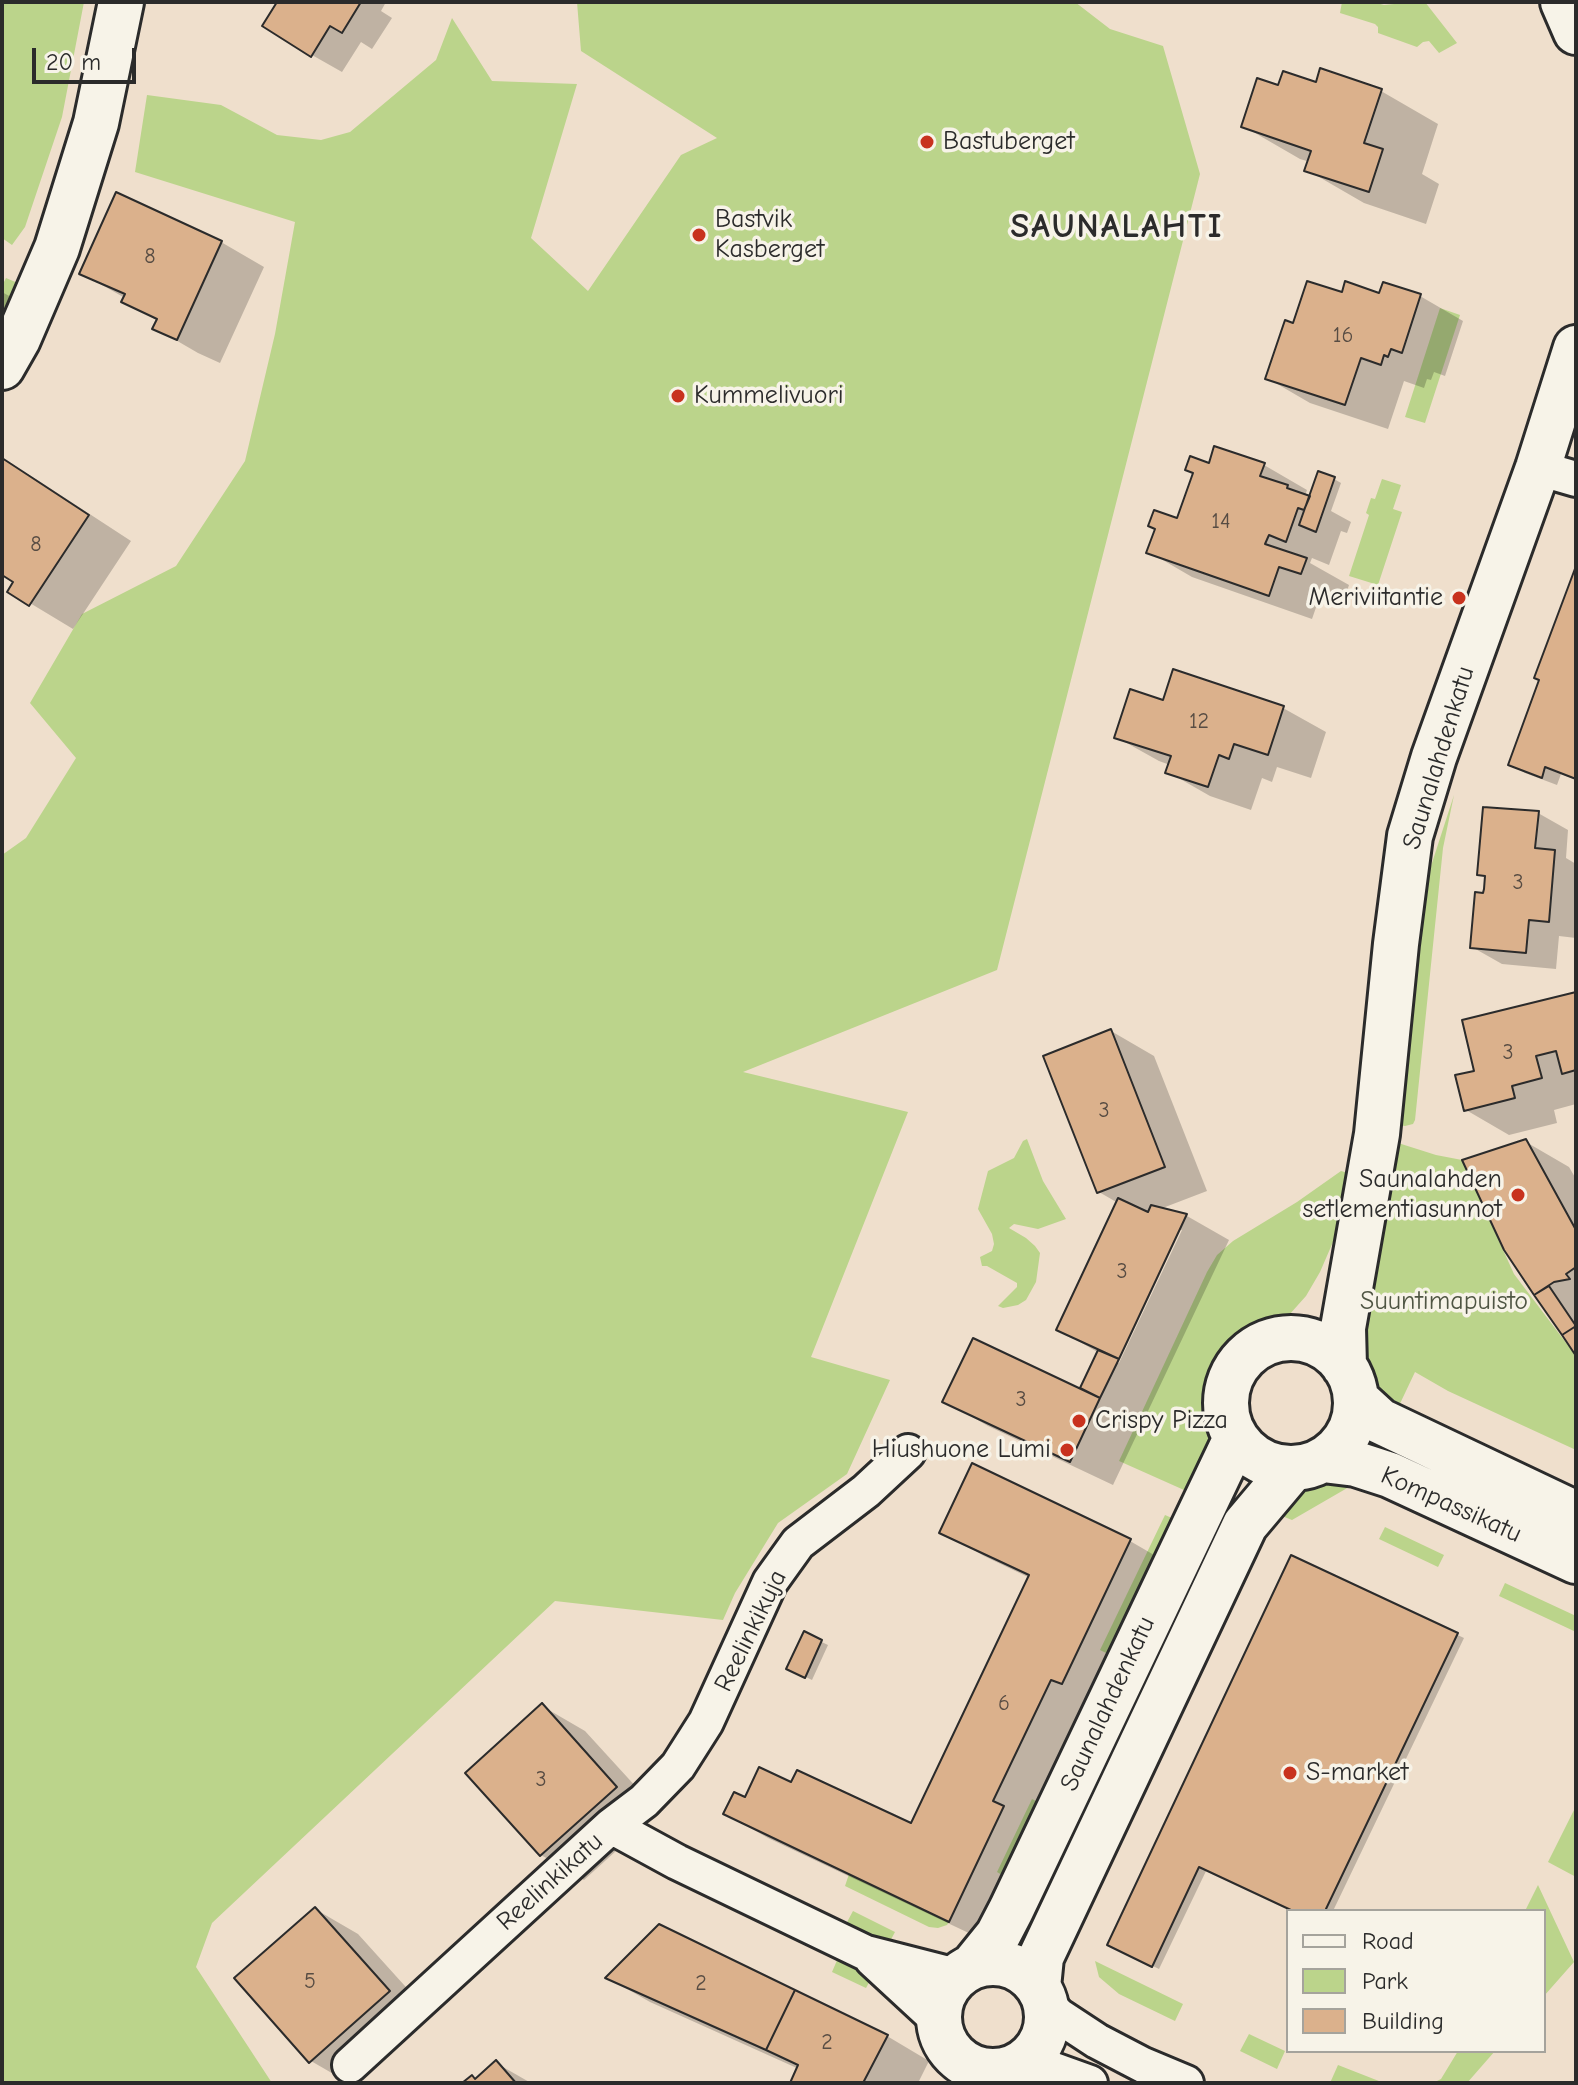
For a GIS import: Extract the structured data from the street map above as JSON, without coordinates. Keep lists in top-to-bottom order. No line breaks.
{"streets":{"street":["Saunalahdenkatu","Kompassikatu","Reelinkikuja","Reelinkikatu"]},"crossings":[["Saunalahdenkatu","Kompassikatu"],["Saunalahdenkatu","Reelinkikatu"],["Reelinkikuja","Reelinkikatu"]],"districts":["SAUNALAHTI"],"parks":["Suuntimapuisto"],"places":["Bastuberget","Bastvik Kasberget","Kummelivuori","Meriviitantie","Saunalahden setlementiasunnot","Crispy Pizza","Hiushuone Lumi","S-market"],"house_numbers":["8","16","14","8","12","3","3","3","3","3","6","3","5","2","2"],"legend":["Road","Park","Building"],"scale_bar":"20 m"}
